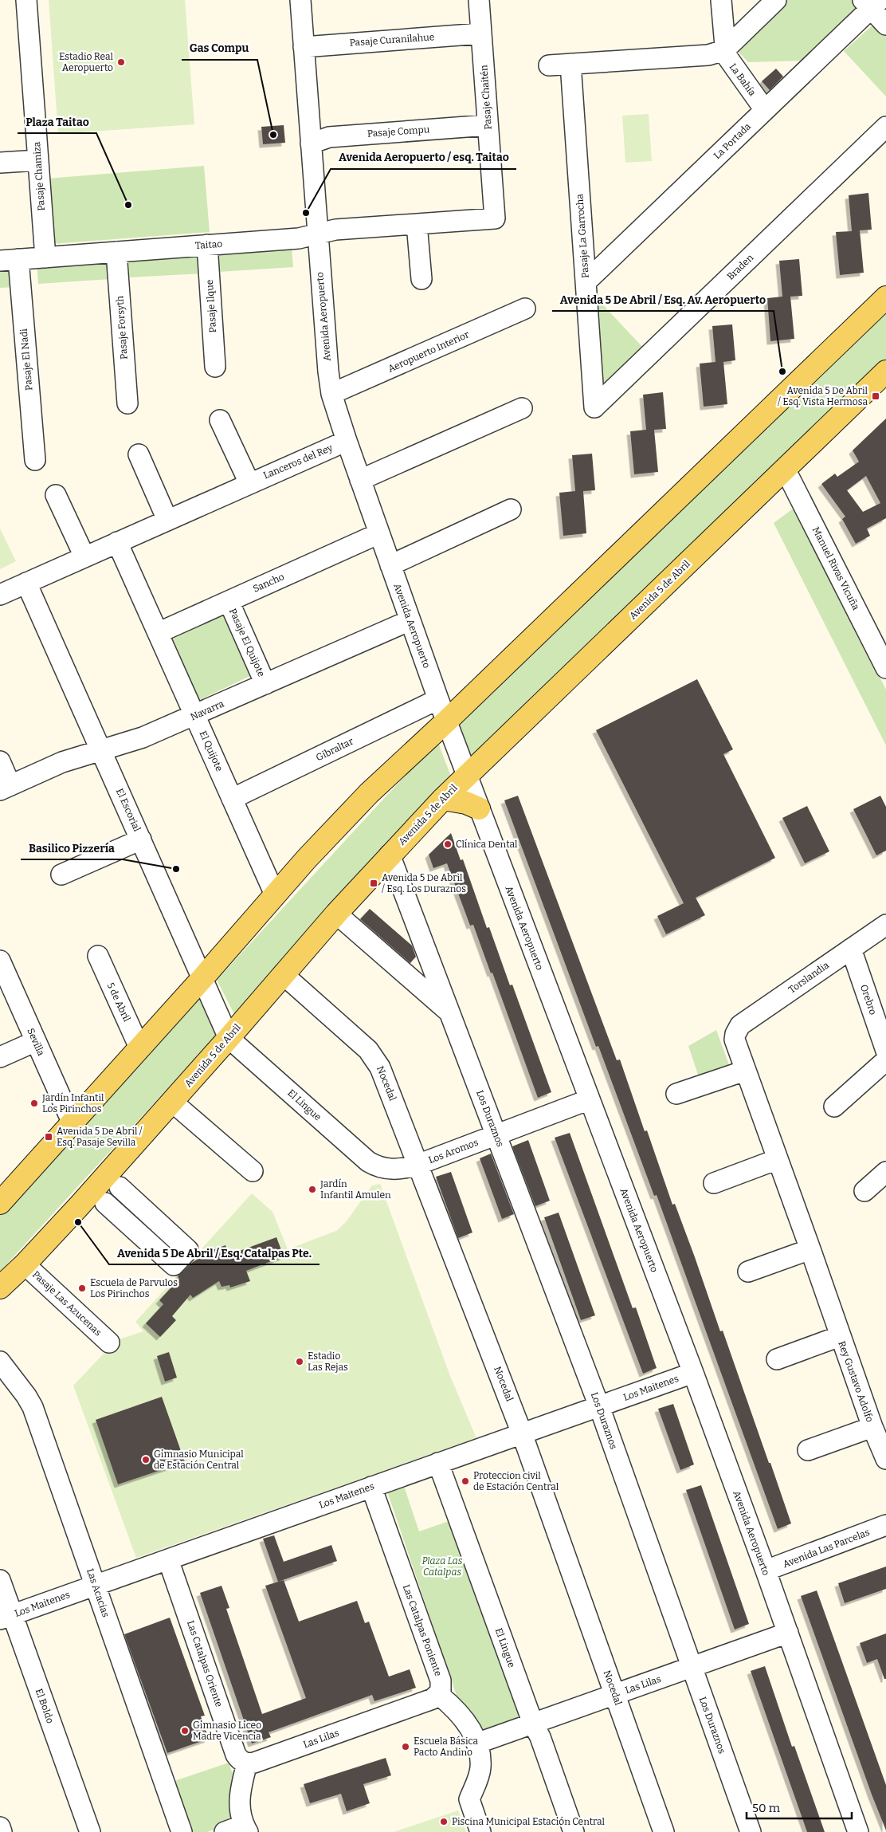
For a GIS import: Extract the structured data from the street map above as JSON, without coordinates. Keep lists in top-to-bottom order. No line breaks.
{"streets":{"main road":["Avenida 5 de Abril"],"street":["Pasaje Curanilahue","La Bahía","Pasaje Chaitén","Pasaje Compu","La Portada","Pasaje Chamiza","Pasaje La Garrocha","Taitao","Braden","Pasaje Ilque","Avenida Aeropuerto","Pasaje Forsyth","Aeropuerto Interior","Pasaje El Nadi","Lanceros del Rey","Manuel Rivas Vicuña","Sancho","Pasaje El Quijote","Navarra","Gibraltar","El Quijote","El Escorial","Torslandia","Orebro","5 de Abril","Sevilla","Nocedal","El Lingue","Los Duraznos","Los Aromos","Pasaje Las Azucenas","Rey Gustavo Adolfo","Los Maitenes","Avenida Las Parcelas","Las Acacias","Las Catalpas Poniente","Las Catalpas Oriente","Las Lilas","El Boldo"]},"crossings":[["Pasaje Curanilahue","Pasaje Chaitén"],["Pasaje Curanilahue","Avenida Aeropuerto"],["La Bahía","La Portada"],["Pasaje Chaitén","Pasaje Compu"],["Pasaje Chaitén","Taitao"],["Pasaje Compu","Avenida Aeropuerto"],["La Portada","Pasaje La Garrocha"],["Pasaje Chamiza","Taitao"],["Pasaje La Garrocha","Braden"],["Taitao","Pasaje Ilque"],["Taitao","Avenida Aeropuerto"],["Taitao","Pasaje Forsyth"],["Taitao","Pasaje El Nadi"],["Avenida Aeropuerto","Aeropuerto Interior"],["Avenida Aeropuerto","Lanceros del Rey"],["Avenida Aeropuerto","Sancho"],["Avenida Aeropuerto","Avenida 5 de Abril"],["Avenida Aeropuerto","Navarra"],["Avenida Aeropuerto","Gibraltar"],["Avenida Aeropuerto","Los Aromos"],["Avenida Aeropuerto","Los Maitenes"],["Avenida Aeropuerto","Avenida Las Parcelas"],["Avenida Aeropuerto","Las Lilas"],["Lanceros del Rey","El Quijote"],["Lanceros del Rey","El Escorial"],["Manuel Rivas Vicuña","Avenida 5 de Abril"],["Sancho","Pasaje El Quijote"],["Sancho","El Quijote"],["Avenida 5 de Abril","El Escorial"],["Avenida 5 de Abril","Nocedal"],["Avenida 5 de Abril","El Lingue"],["Avenida 5 de Abril","Los Duraznos"],["Avenida 5 de Abril","Pasaje Las Azucenas"],["Pasaje El Quijote","Navarra"],["Navarra","El Quijote"],["Navarra","El Escorial"],["Gibraltar","El Quijote"],["El Escorial","El Lingue"],["Torslandia","Orebro"],["Torslandia","Rey Gustavo Adolfo"],["Nocedal","Los Aromos"],["Nocedal","Los Maitenes"],["Nocedal","Las Lilas"],["El Lingue","Los Aromos"],["El Lingue","Los Maitenes"],["El Lingue","Las Lilas"],["Los Duraznos","Los Aromos"],["Los Duraznos","Los Maitenes"],["Los Duraznos","Las Lilas"],["Los Maitenes","Las Acacias"],["Los Maitenes","Las Catalpas Poniente"],["Los Maitenes","Las Catalpas Oriente"],["Los Maitenes","El Boldo"],["Las Catalpas Poniente","Las Lilas"],["Las Catalpas Oriente","Las Lilas"]],"parks":["Plaza Las Catalpas"],"places":{"other":["Estadio Real Aeropuerto","Gas Compu","Plaza Taitao","Avenida Aeropuerto / esq. Taitao","Avenida 5 De Abril / Esq. Av. Aeropuerto","Clínica Dental","Basilico Pizzería","Jardín Infantil Los Pirinchos","Jardín Infantil Amulen","Avenida 5 De Abril / Esq. Catalpas Pte.","Escuela de Parvulos Los Pirinchos","Estadio Las Rejas","Gimnasio Municipal de Estación Central","Proteccion civil de Estación Central","Gimnasio Liceo Madre Vicencia","Escuela Básica Pacto Andino","Piscina Municipal Estación Central"],"transit":["Avenida 5 De Abril / Esq. Vista Hermosa","Avenida 5 De Abril / Esq. Los Duraznos","Avenida 5 De Abril / Esq. Pasaje Sevilla"]},"scale_bar":"50 m"}
